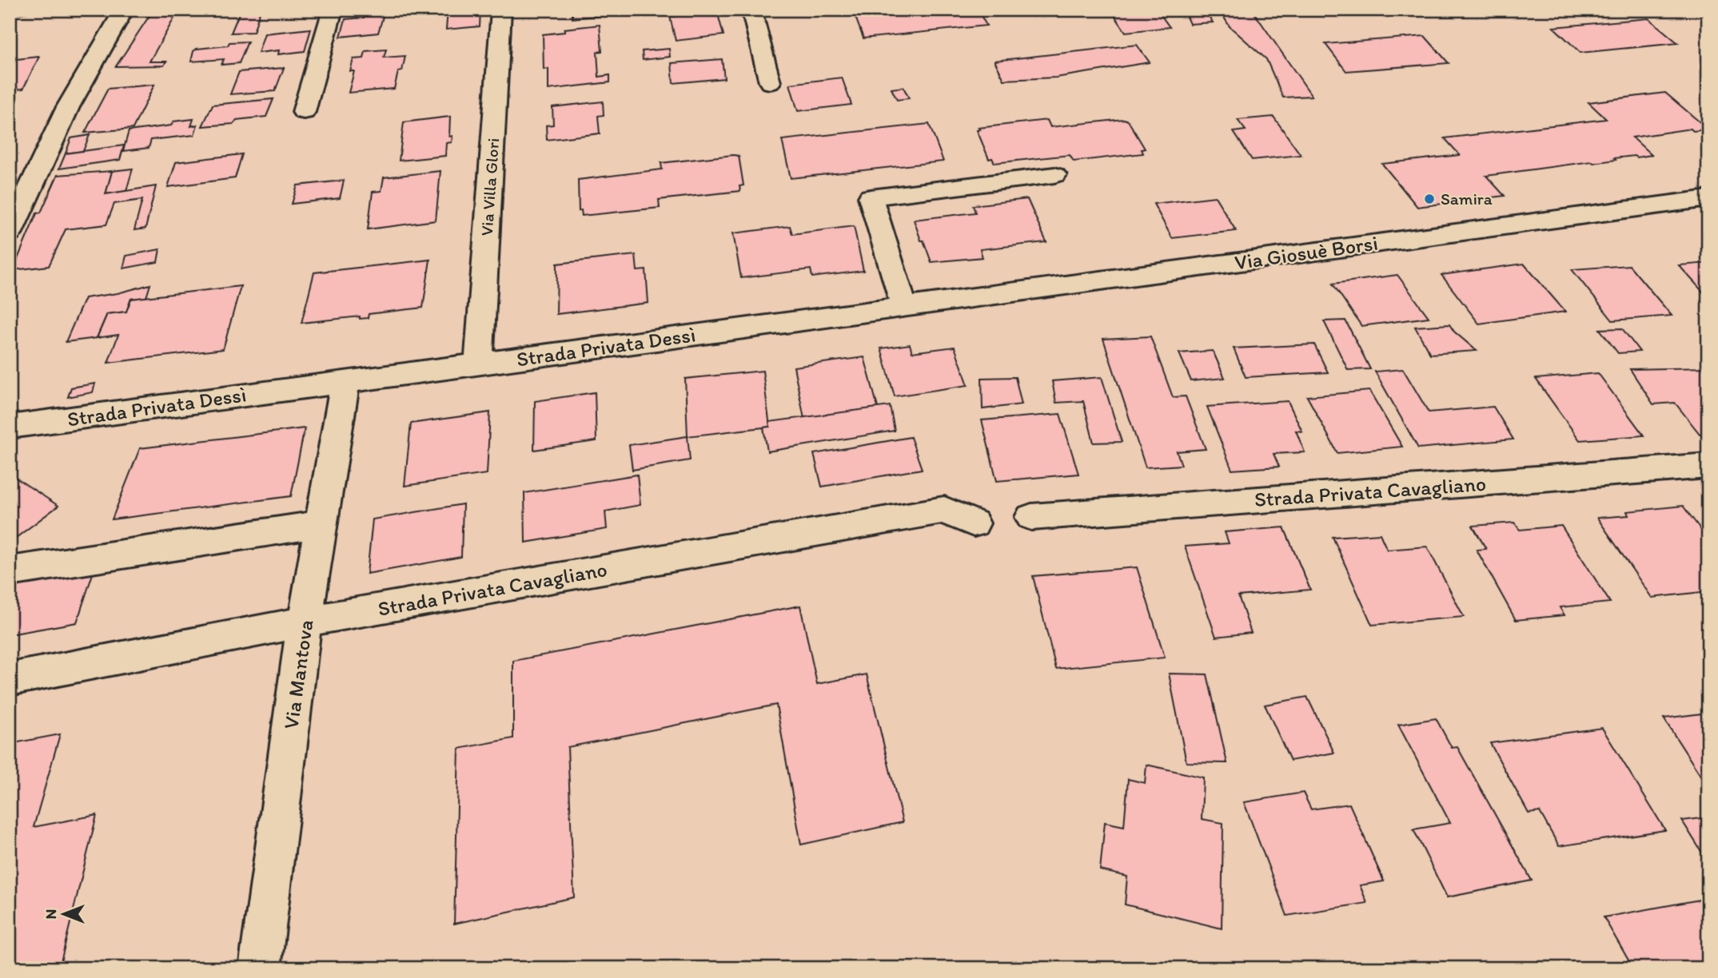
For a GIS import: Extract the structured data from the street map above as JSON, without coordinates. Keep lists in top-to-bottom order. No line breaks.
{"streets":{"street":["Via Villa Glori","Via Giosuè Borsi","Strada Privata Dessì","Strada Privata Cavagliano","Via Mantova"]},"crossings":[["Via Villa Glori","Strada Privata Dessì"],["Via Giosuè Borsi","Strada Privata Dessì"],["Strada Privata Dessì","Via Mantova"],["Strada Privata Cavagliano","Via Mantova"]],"places":["Samira"],"north":"left"}
